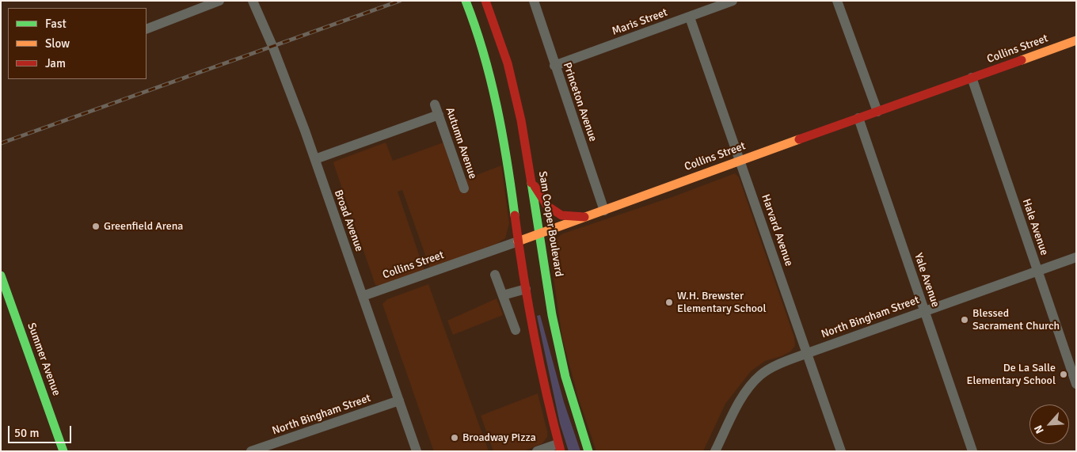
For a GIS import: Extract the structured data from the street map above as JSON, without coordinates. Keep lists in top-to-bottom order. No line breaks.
{"streets":{"main road":["Collins Street","Sam Cooper Boulevard","Summer Avenue"],"street":["Maris Street","Princeton Avenue","Autumn Avenue","Broad Avenue","Hale Avenue","Harvard Avenue","Yale Avenue","North Bingham Street"]},"crossings":[["Maris Street","Princeton Avenue"],["Maris Street","Harvard Avenue"],["Collins Street","Princeton Avenue"],["Collins Street","Broad Avenue"],["Collins Street","Sam Cooper Boulevard"],["Collins Street","Hale Avenue"],["Collins Street","Harvard Avenue"],["Collins Street","Yale Avenue"],["Broad Avenue","North Bingham Street"],["Hale Avenue","North Bingham Street"],["Harvard Avenue","North Bingham Street"],["Yale Avenue","North Bingham Street"]],"places":["Greenfield Arena","W.H. Brewster Elementary School","Blessed Sacrament Church","De La Salle Elementary School","Broadway Pizza"],"legend":["Fast","Slow","Jam"],"scale_bar":"50 m","north":"bottom left"}
